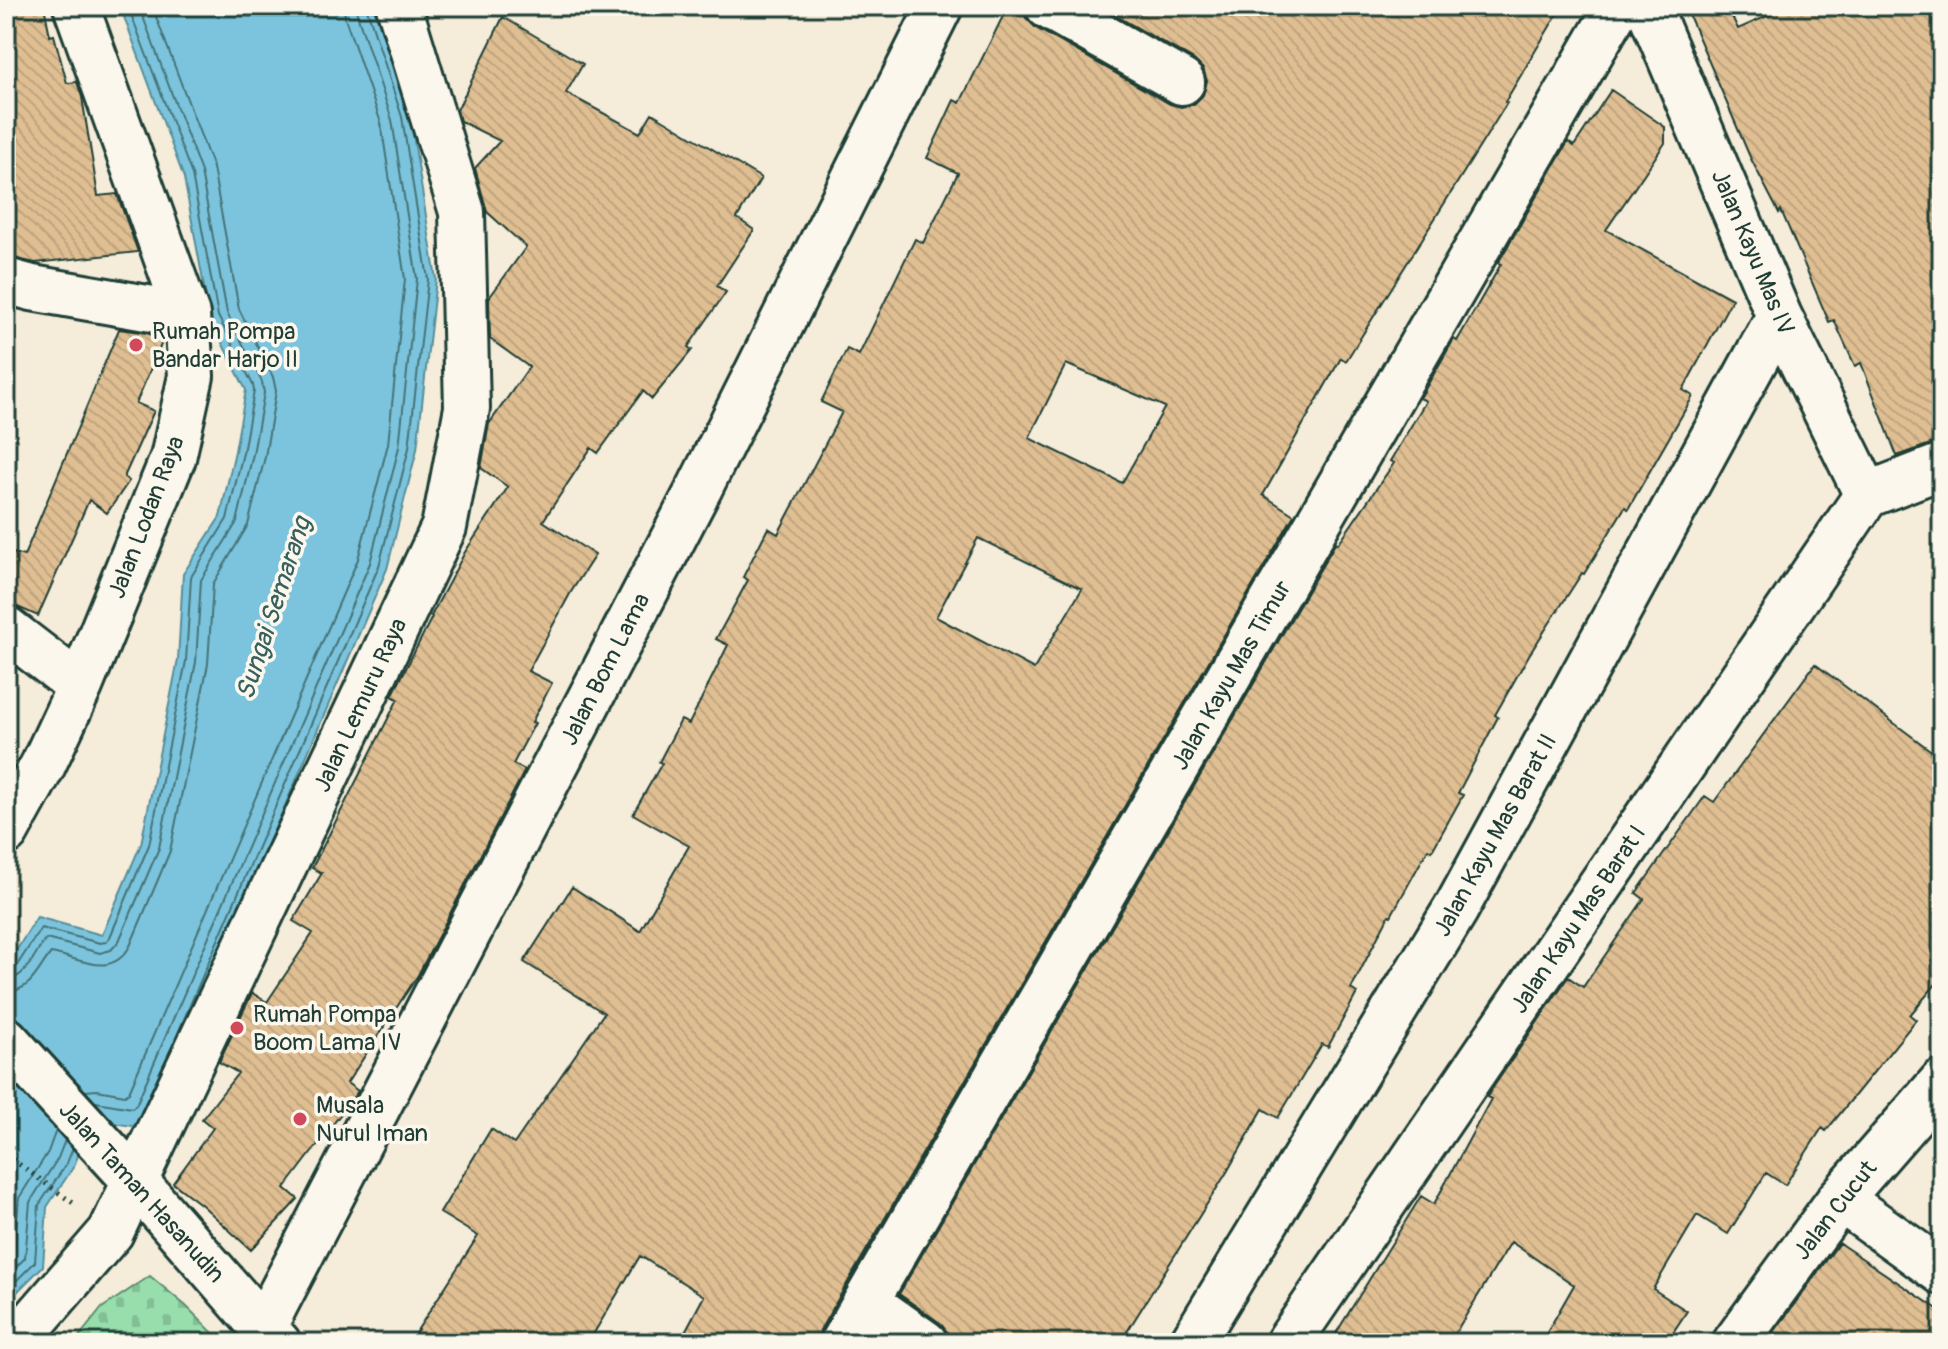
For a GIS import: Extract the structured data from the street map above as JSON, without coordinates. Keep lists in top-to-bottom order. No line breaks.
{"streets":{"street":["Jalan Kayu Mas IV","Jalan Lodan Raya","Jalan Bom Lama","Jalan Kayu Mas Timur","Jalan Lemuru Raya","Jalan Kayu Mas Barat II","Jalan Kayu Mas Barat I","Jalan Taman Hasanudin","Jalan Cucut"]},"crossings":[["Jalan Kayu Mas IV","Jalan Kayu Mas Barat II"],["Jalan Kayu Mas IV","Jalan Kayu Mas Barat I"],["Jalan Bom Lama","Jalan Taman Hasanudin"],["Jalan Lemuru Raya","Jalan Taman Hasanudin"]],"water":["Sungai Semarang"],"places":["Rumah Pompa Bandar Harjo II","Rumah Pompa Boom Lama IV","Musala Nurul Iman"]}
